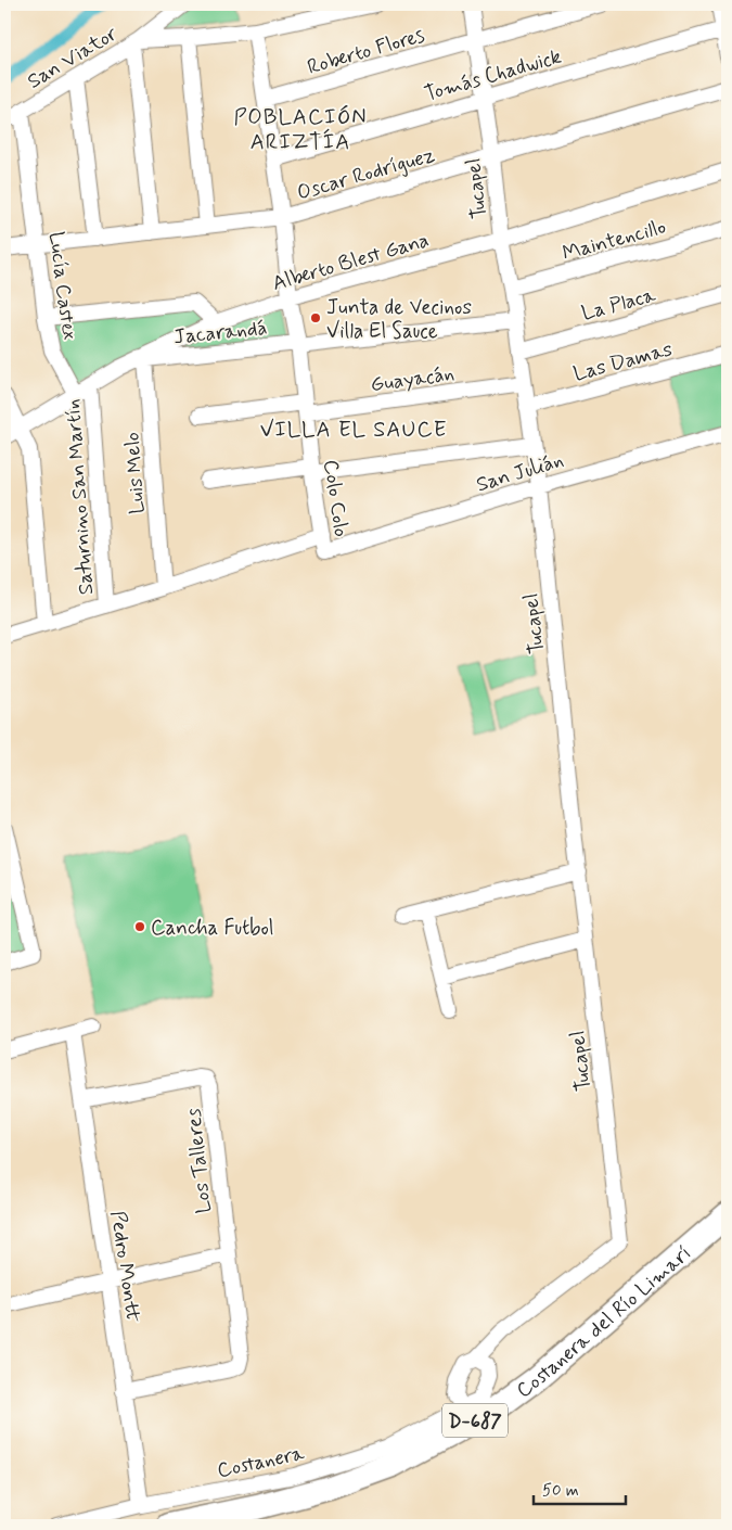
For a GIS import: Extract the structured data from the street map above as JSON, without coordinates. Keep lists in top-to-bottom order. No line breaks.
{"streets":{"highway":["Costanera del Río Limarí","D-687"],"street":["Roberto Flores","San Viator","Tomás Chadwick","Oscar Rodríguez","Tucapel","Maintencillo","Alberto Blest Gana","Lucía Castex","La Placa","Jacarandá","Las Damas","Guayacán","San Julián","Luis Melo","Saturnino San Martín","Colo Colo","Los Talleres","Pedro Montt","Costanera"]},"crossings":[["Roberto Flores","Tucapel"],["Roberto Flores","Colo Colo"],["San Viator","Lucía Castex"],["Tomás Chadwick","Tucapel"],["Tomás Chadwick","Colo Colo"],["Oscar Rodríguez","Tucapel"],["Oscar Rodríguez","Lucía Castex"],["Oscar Rodríguez","Colo Colo"],["Tucapel","Maintencillo"],["Tucapel","Alberto Blest Gana"],["Tucapel","La Placa"],["Tucapel","Jacarandá"],["Tucapel","Las Damas"],["Tucapel","Guayacán"],["Tucapel","San Julián"],["Tucapel","Costanera"],["Alberto Blest Gana","Lucía Castex"],["Alberto Blest Gana","Jacarandá"],["Alberto Blest Gana","Luis Melo"],["Alberto Blest Gana","Saturnino San Martín"],["Alberto Blest Gana","Colo Colo"],["Jacarandá","Luis Melo"],["Jacarandá","Colo Colo"],["Guayacán","Colo Colo"],["San Julián","Colo Colo"],["Los Talleres","Pedro Montt"],["Pedro Montt","Costanera"],["Costanera del Río Limarí","Costanera"]],"districts":["POBLACIÓN ARIZTÍA","VILLA EL SAUCE"],"places":["Junta de Vecinos Villa El Sauce","Cancha Futbol"],"scale_bar":"50 m"}
